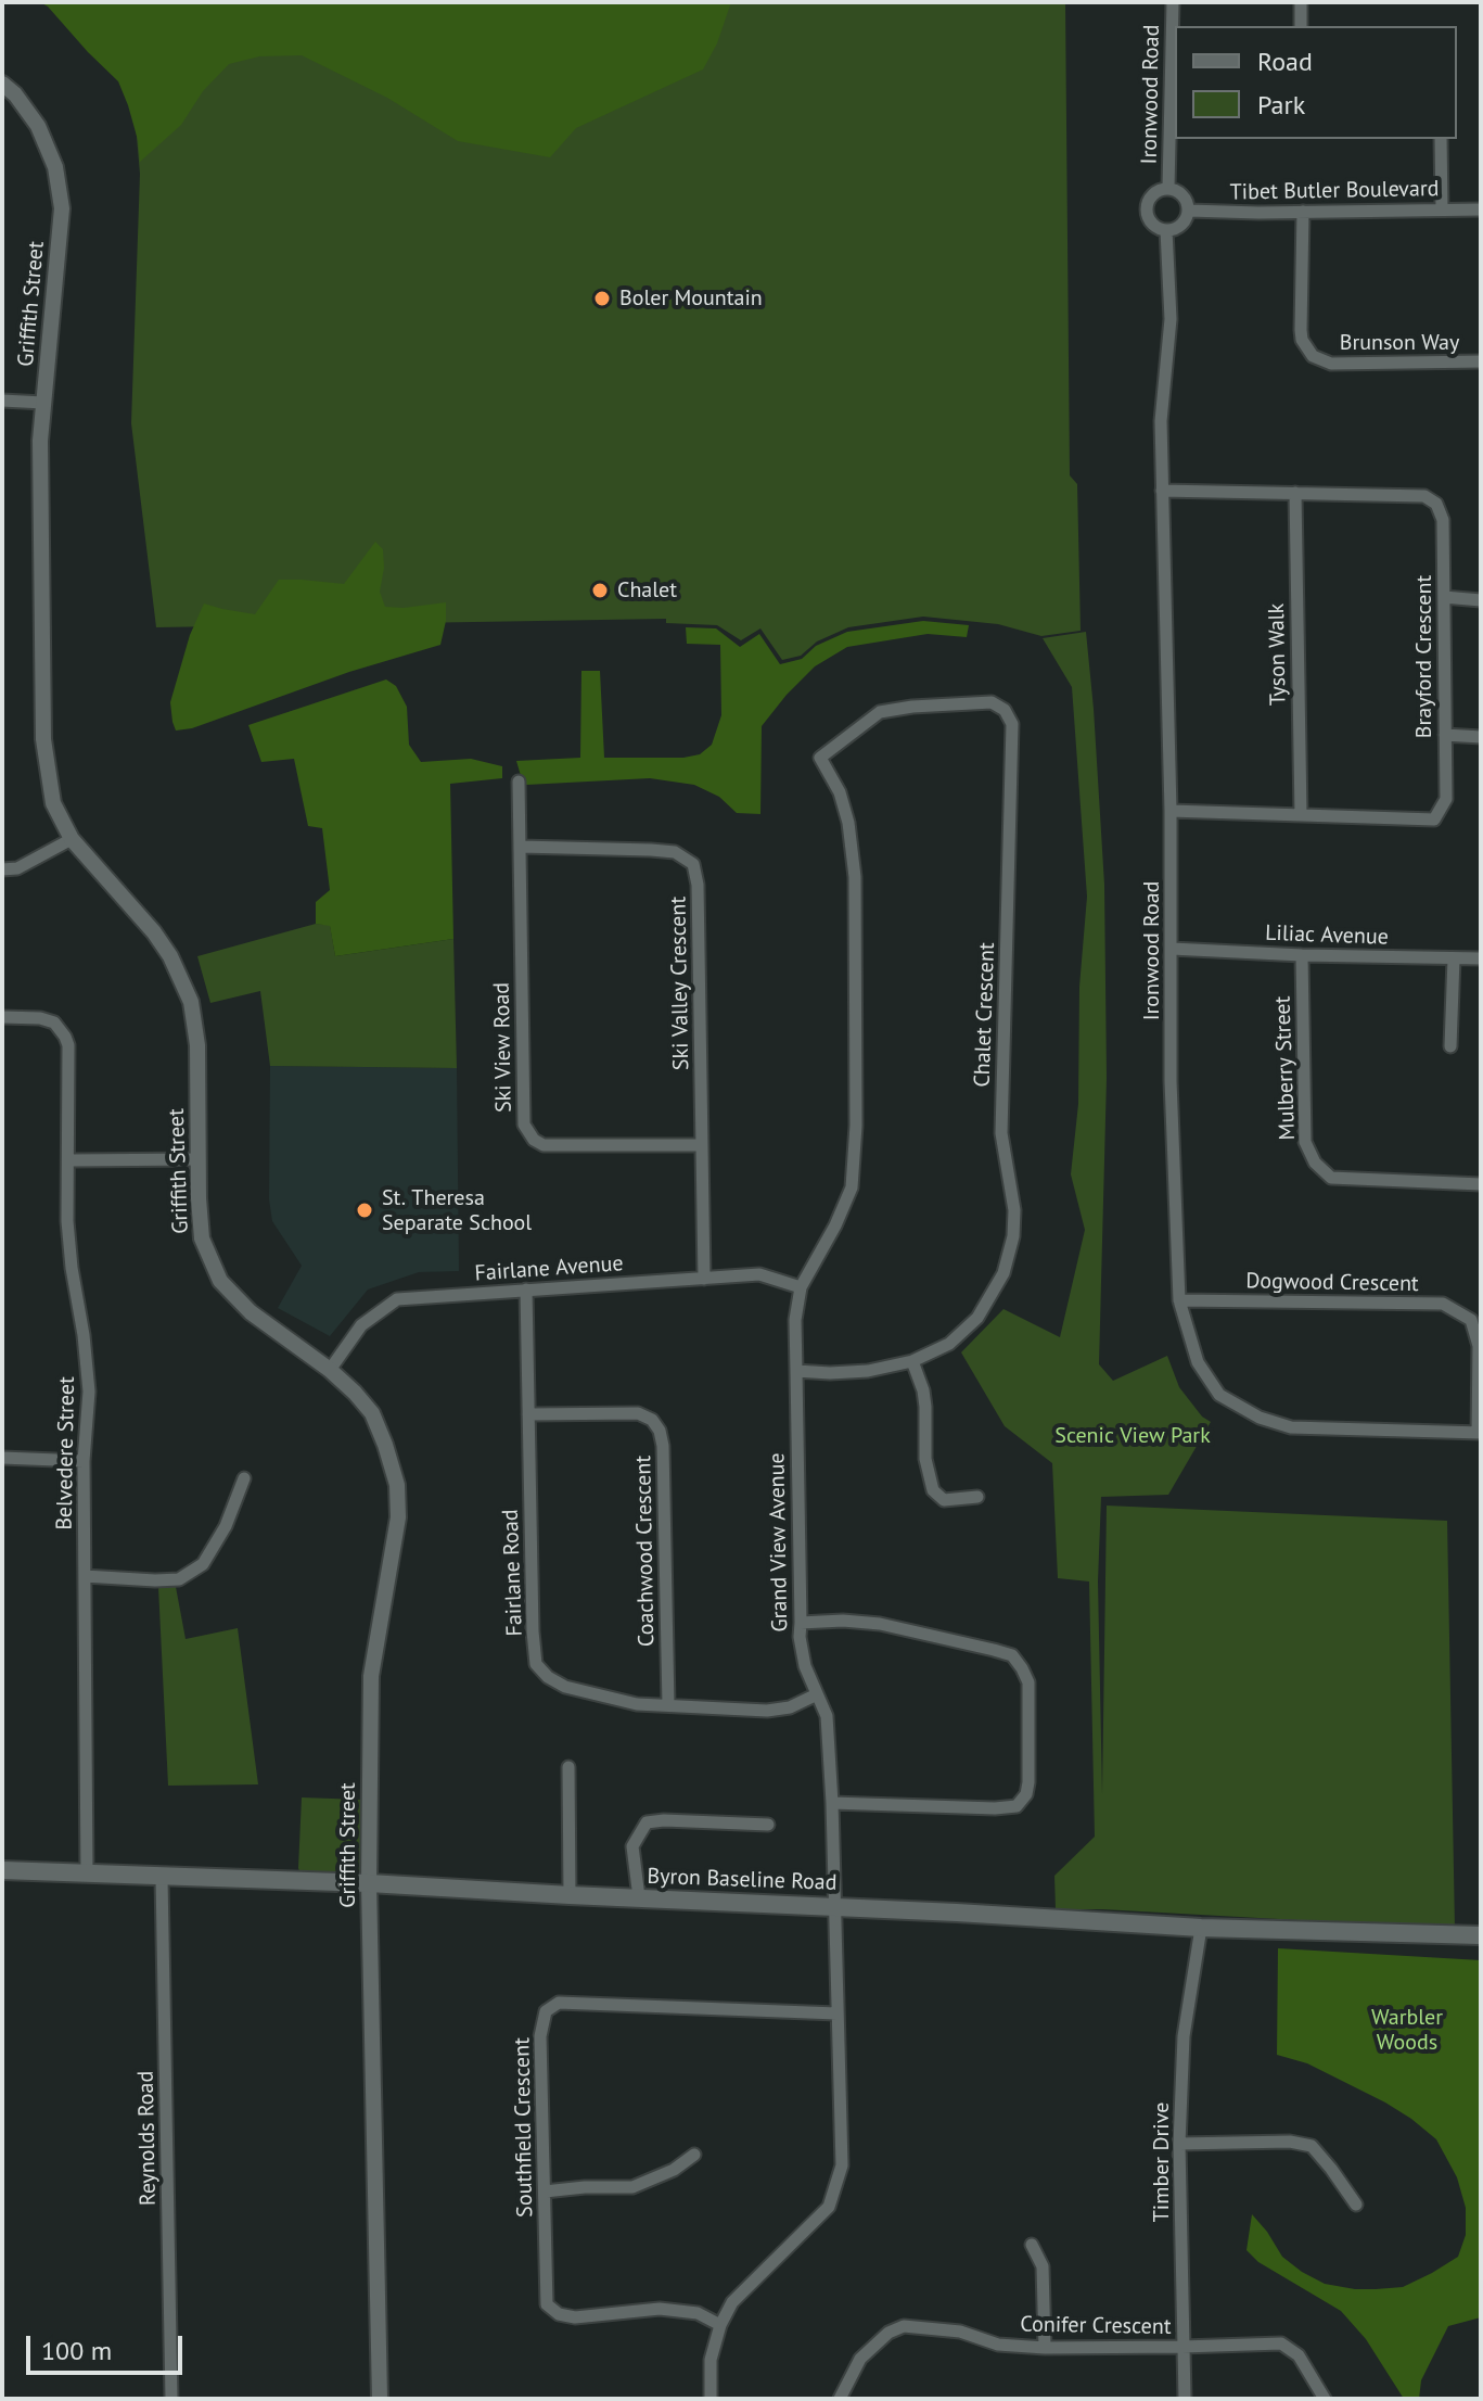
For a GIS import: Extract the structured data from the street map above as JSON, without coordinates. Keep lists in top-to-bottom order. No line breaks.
{"streets":{"main road":["Byron Baseline Road"],"street":["Ironwood Road","Tibet Butler Boulevard","Griffith Street","Brunson Way","Tyson Walk","Brayford Crescent","Liliac Avenue","Ski Valley Crescent","Chalet Crescent","Ski View Road","Mulberry Street","Fairlane Avenue","Dogwood Crescent","Belvedere Street","Grand View Avenue","Coachwood Crescent","Fairlane Road","Southfield Crescent","Reynolds Road","Timber Drive","Conifer Crescent"]},"crossings":[["Ironwood Road","Tibet Butler Boulevard"],["Ironwood Road","Brayford Crescent"],["Ironwood Road","Liliac Avenue"],["Ironwood Road","Dogwood Crescent"],["Tibet Butler Boulevard","Brunson Way"],["Griffith Street","Fairlane Avenue"],["Griffith Street","Byron Baseline Road"],["Tyson Walk","Brayford Crescent"],["Liliac Avenue","Mulberry Street"],["Ski Valley Crescent","Ski View Road"],["Ski Valley Crescent","Fairlane Avenue"],["Chalet Crescent","Grand View Avenue"],["Fairlane Avenue","Grand View Avenue"],["Fairlane Avenue","Fairlane Road"],["Belvedere Street","Byron Baseline Road"],["Grand View Avenue","Fairlane Road"],["Grand View Avenue","Byron Baseline Road"],["Grand View Avenue","Southfield Crescent"],["Coachwood Crescent","Fairlane Road"],["Byron Baseline Road","Reynolds Road"],["Byron Baseline Road","Timber Drive"],["Timber Drive","Conifer Crescent"]],"parks":["Scenic View Park","Warbler Woods"],"places":["Boler Mountain","Chalet","St. Theresa Separate School"],"legend":["Road","Park"],"scale_bar":"100 m"}
